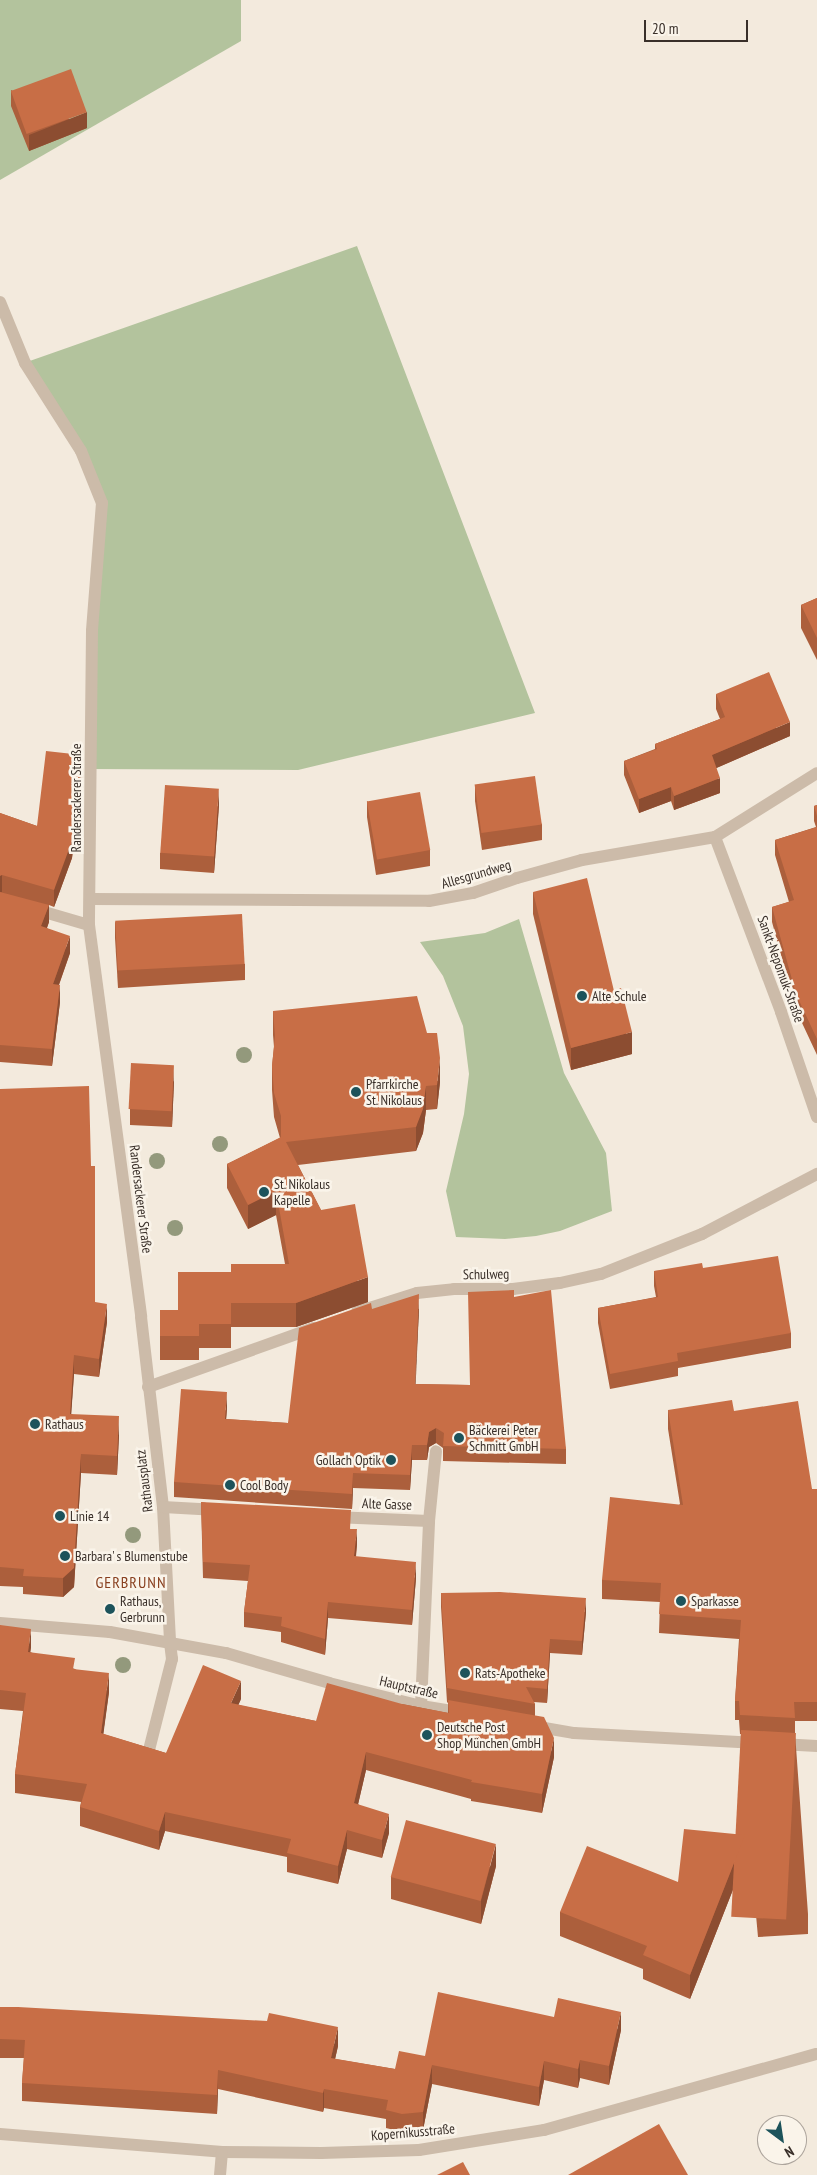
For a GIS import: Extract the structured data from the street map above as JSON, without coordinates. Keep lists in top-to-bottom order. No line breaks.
{"streets":{"street":["Randersackerer Straße","Allesgrundweg","Sankt-Nepomuk-Straße","Schulweg","Rathausplatz","Alte Gasse","Hauptstraße","Kopernikusstraße"]},"crossings":[["Randersackerer Straße","Allesgrundweg"],["Randersackerer Straße","Rathausplatz"],["Allesgrundweg","Sankt-Nepomuk-Straße"],["Rathausplatz","Hauptstraße"],["Alte Gasse","Hauptstraße"]],"districts":["GERBRUNN"],"places":["Alte Schule","Pfarrkirche St. Nikolaus","St. Nikolaus Kapelle","Rathaus","Bäckerei Peter Schmitt GmbH","Gollach Optik","Cool Body","Linie 14","Barbara' s Blumenstube","Sparkasse","Rathaus, Gerbrunn","Rats-Apotheke","Deutsche Post Shop München GmbH"],"scale_bar":"20 m","north":"bottom right"}
